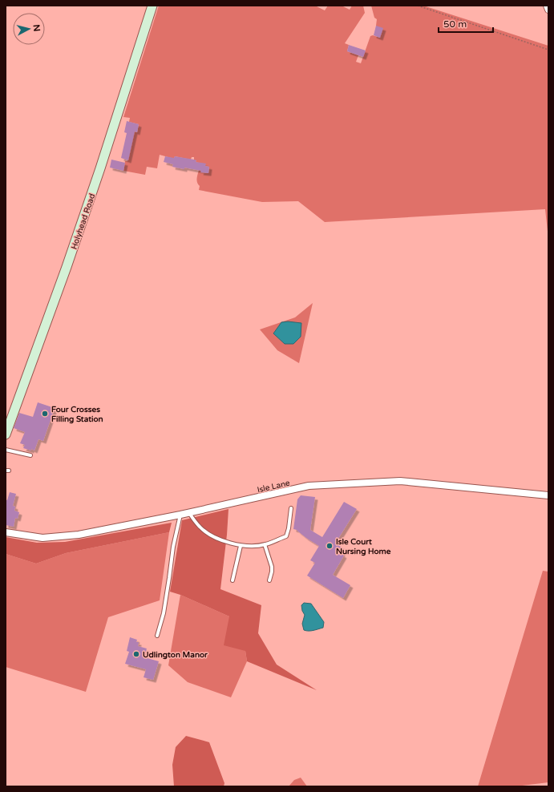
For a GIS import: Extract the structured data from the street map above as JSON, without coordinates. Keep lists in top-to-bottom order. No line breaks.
{"streets":{"main road":["Holyhead Road"],"street":["Isle Lane"]},"places":["Four Crosses Filling Station","Isle Court Nursing Home","Udlington Manor"],"scale_bar":"50 m","north":"right"}
